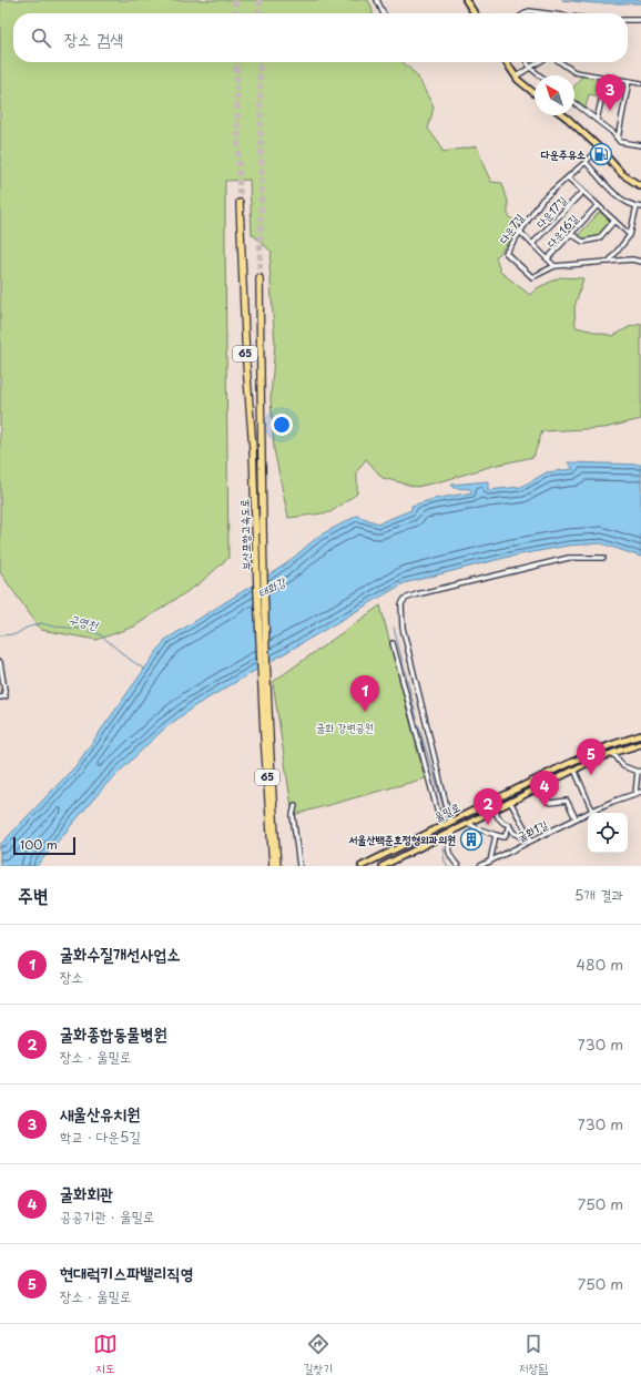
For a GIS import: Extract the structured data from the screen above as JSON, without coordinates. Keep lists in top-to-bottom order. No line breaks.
{"streets":{"highway":["65","부산포항고속도로"],"main road":["울밀로"],"street":["다운17길","다운7길","다운16길","굴화1길"]},"crossings":[["다운17길","다운16길"],["다운7길","다운16길"]],"water":["태화강","구영천"],"parks":["굴화 강변공원"],"places":{"fuel station":["다운주유소"],"building":["서울산백준호정형외과의원"]},"scale_bar":"100 m","north":"top left","page":{"search":"장소 검색","pins":["3","1","5","4","2"],"scale":"100 m","heading":["주변","5개 결과"],"list":[{"mark":"1","name":"굴화수질개선사업소","note":"장소","value":"480 m"},{"mark":"2","name":"굴화종합동물병원","note":"장소 · 울밀로","value":"730 m"},{"mark":"3","name":"새울산유치원","note":"학교 · 다운5길","value":"730 m"},{"mark":"4","name":"굴화회관","note":"공공기관 · 울밀로","value":"750 m"},{"mark":"5","name":"현대럭키스파밸리직영","note":"장소 · 울밀로","value":"750 m"}],"nav":["지도","길찾기","저장됨"]}}
